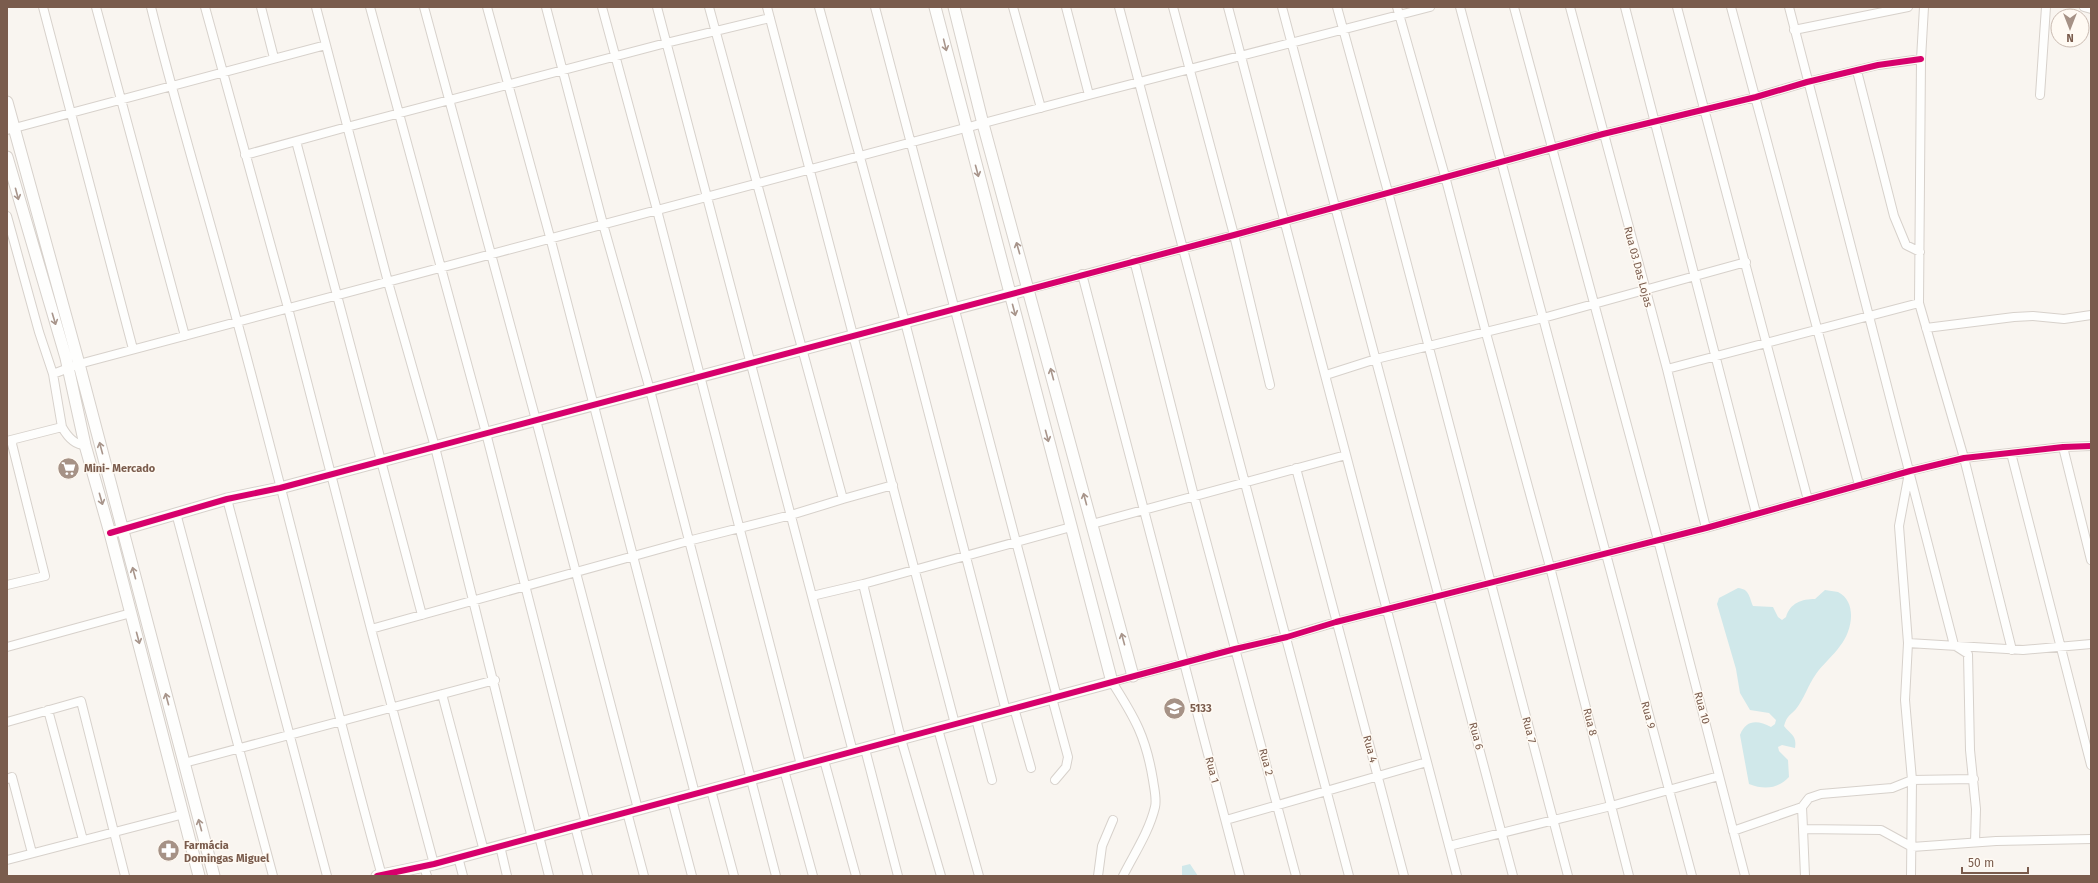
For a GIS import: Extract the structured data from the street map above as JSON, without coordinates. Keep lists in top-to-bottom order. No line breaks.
{"streets":{"street":["Rua 03 Das Lojas","Rua 10","Rua 9","Rua 8","Rua 7","Rua 6","Rua 4","Rua 2","Rua 1"]},"places":{"supermarket":["Mini- Mercado"],"school or university":["5133"],"pharmacy":["Farmácia Domingas Miguel"]},"scale_bar":"50 m","north":"bottom"}
